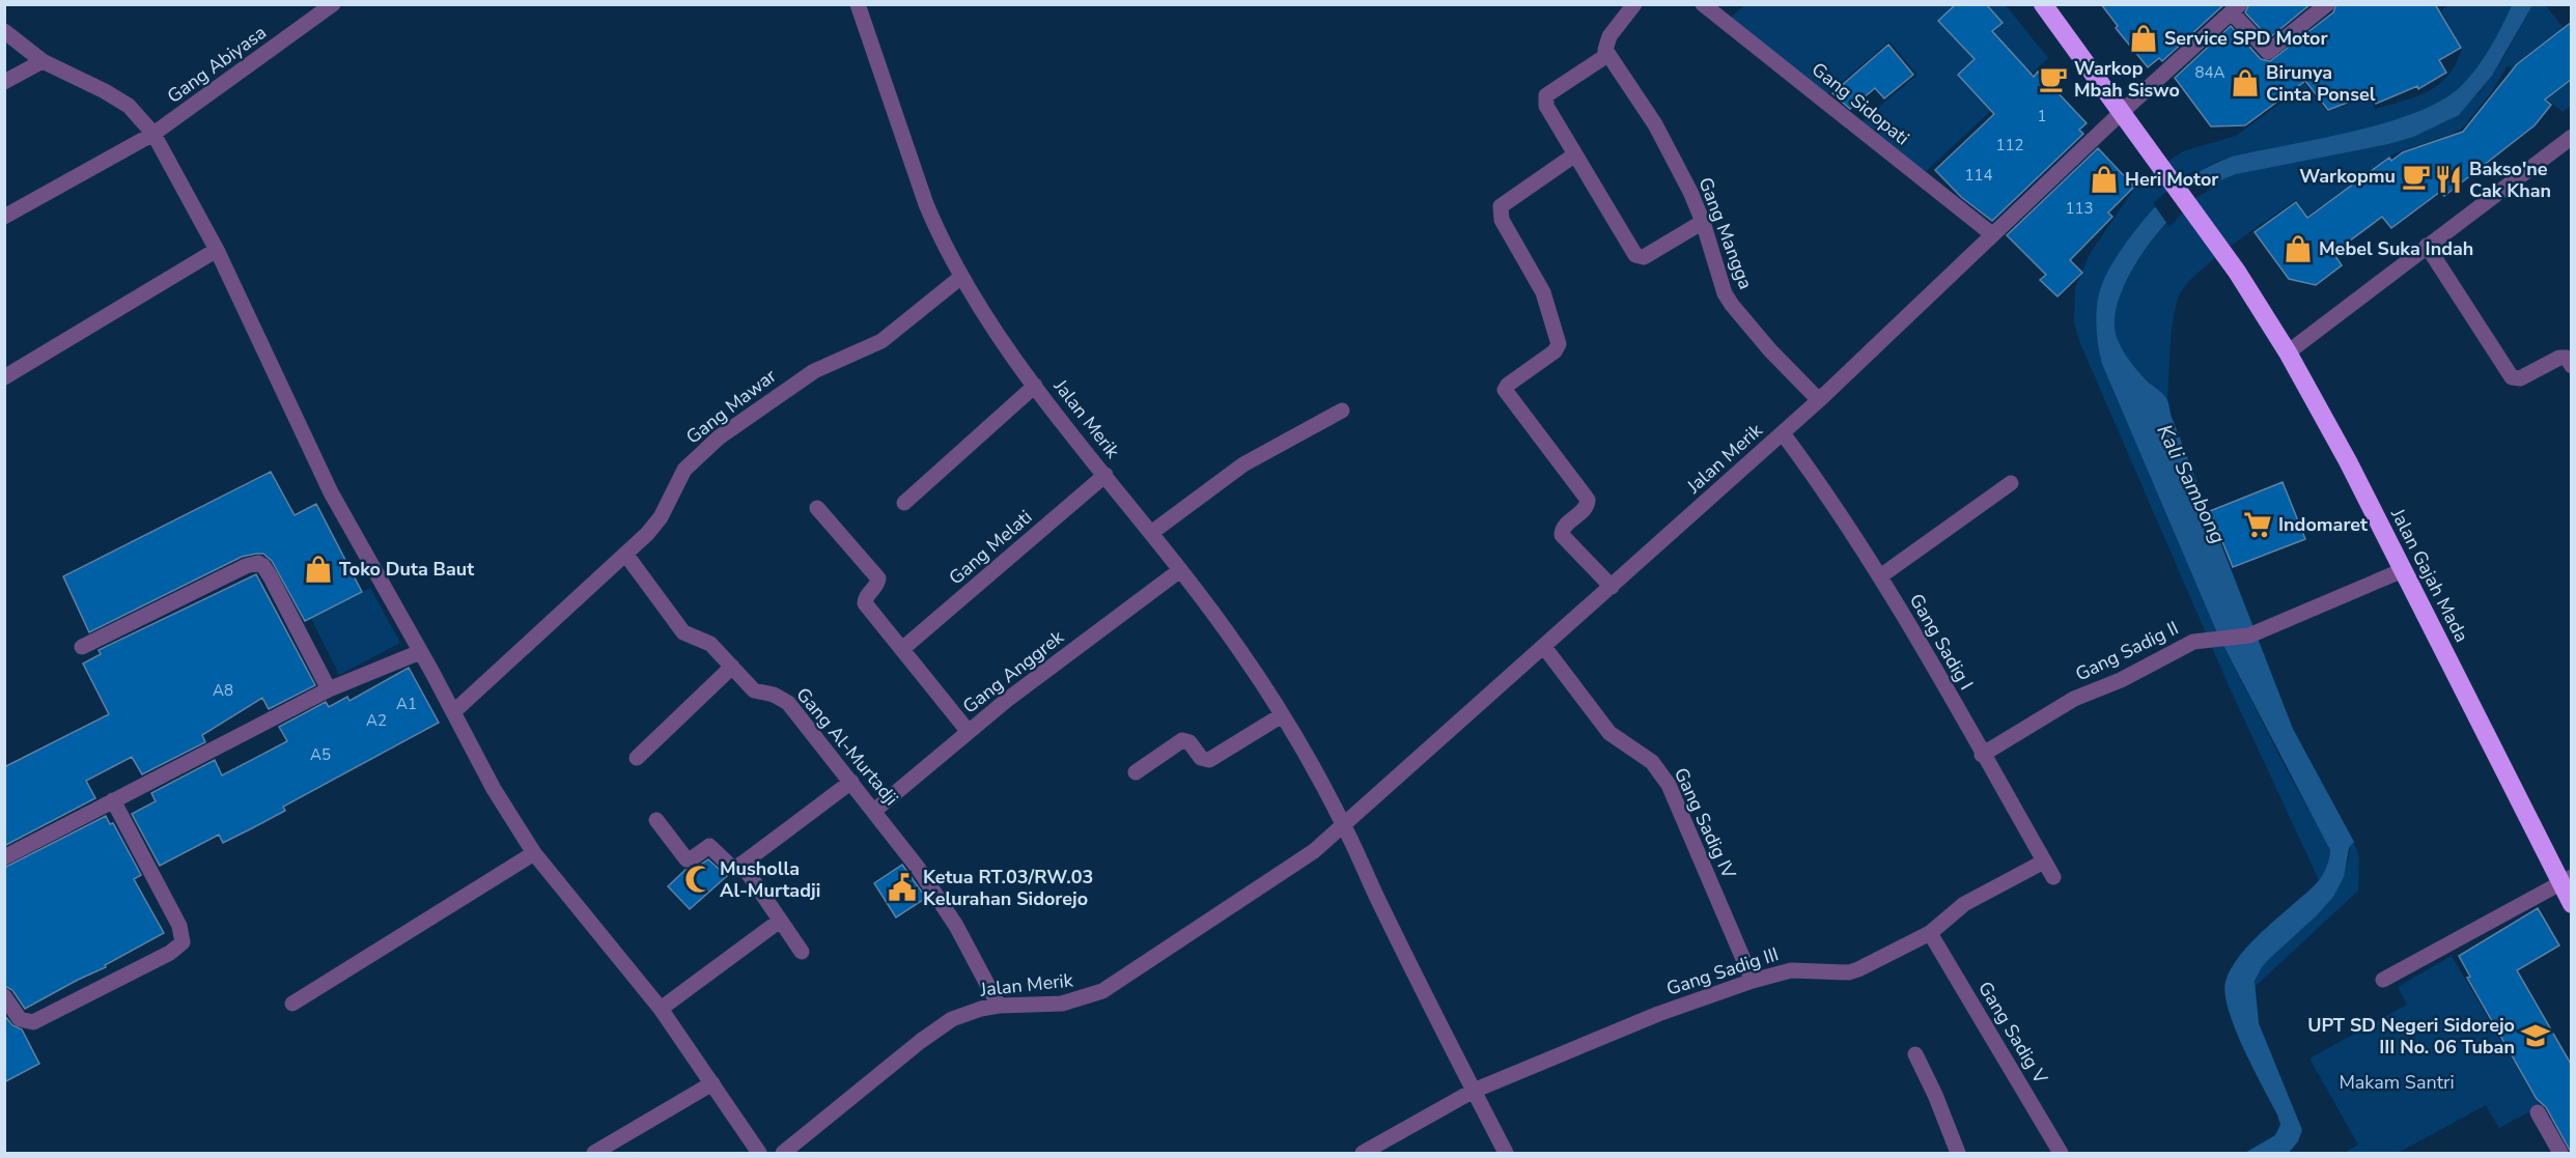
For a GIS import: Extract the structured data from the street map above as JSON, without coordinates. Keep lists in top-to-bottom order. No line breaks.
{"streets":{"highway":["Jalan Gajah Mada"],"street":["Gang Abiyasa","Gang Sidopati","Gang Mangga","Gang Mawar","Jalan Merik","Gang Melati","Gang Sadig I","Gang Sadig II","Gang Anggrek","Gang Al-Murtadji","Gang Sadig IV","Gang Sadig III","Gang Sadig V"]},"crossings":[["Gang Sidopati","Jalan Merik"],["Gang Mangga","Jalan Merik"],["Gang Mawar","Jalan Merik"],["Gang Mawar","Gang Al-Murtadji"],["Jalan Merik","Gang Melati"],["Jalan Merik","Jalan Gajah Mada"],["Jalan Merik","Gang Sadig I"],["Jalan Merik","Gang Anggrek"],["Jalan Merik","Gang Al-Murtadji"],["Jalan Merik","Gang Sadig IV"],["Jalan Merik","Gang Sadig III"],["Jalan Gajah Mada","Gang Sadig II"],["Gang Sadig I","Gang Sadig II"],["Gang Sadig I","Gang Sadig III"],["Gang Anggrek","Gang Al-Murtadji"],["Gang Sadig IV","Gang Sadig III"],["Gang Sadig III","Gang Sadig V"]],"water":["Kali Sambong"],"parks":["Makam Santri"],"places":{"shop":["Service SPD Motor","Birunya Cinta Ponsel","Heri Motor","Mebel Suka Indah","Toko Duta Baut"],"cafe":["Warkop Mbah Siswo","Warkopmu"],"restaurant":["Bakso'ne Cak Khan"],"supermarket":["Indomaret"],"mosque":["Musholla Al-Murtadji"],"public building":["Ketua RT.03/RW.03 Kelurahan Sidorejo"],"school or university":["UPT SD Negeri Sidorejo III No. 06 Tuban"]},"house_numbers":["84A","1","112","114","113","A8","A1","A2","A5"]}
